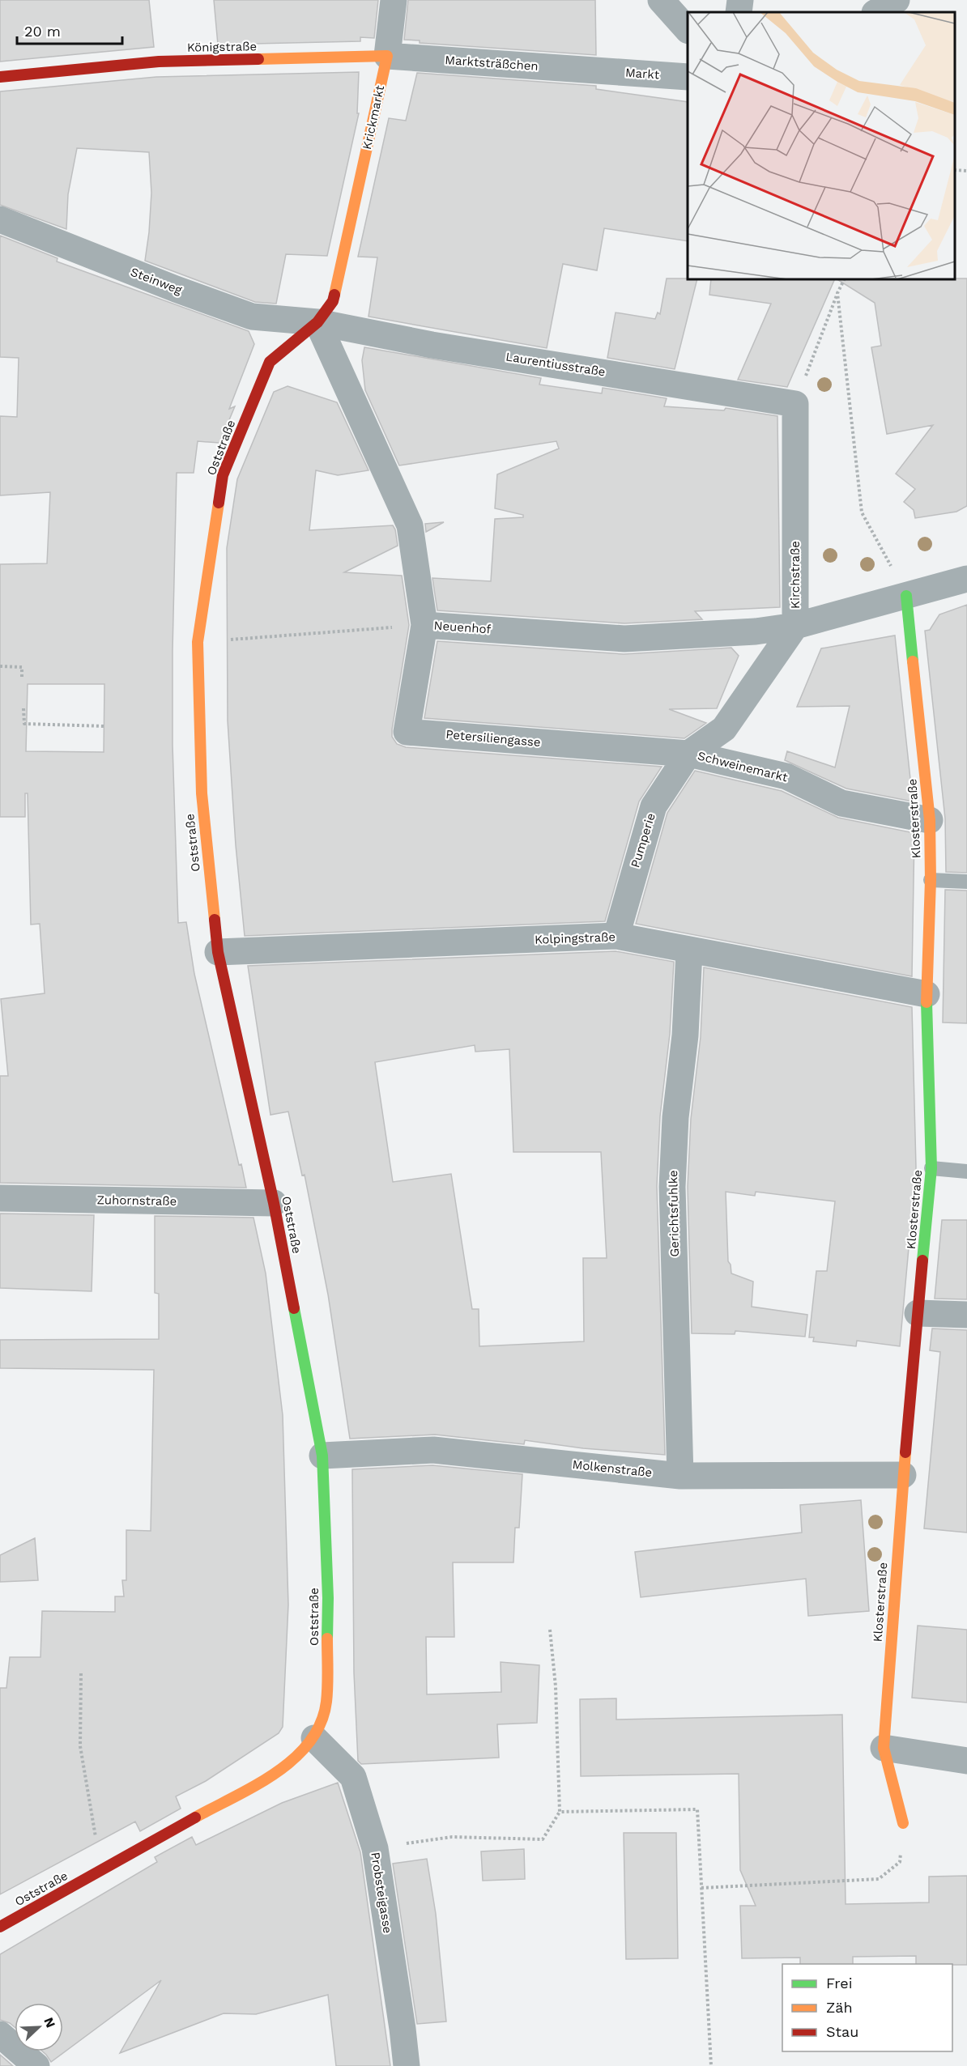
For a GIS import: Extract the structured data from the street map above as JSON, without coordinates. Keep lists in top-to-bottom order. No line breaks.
{"streets":{"street":["Königstraße","Marktsträßchen","Markt","Krickmarkt","Steinweg","Laurentiusstraße","Oststraße","Kirchstraße","Neuenhof","Petersiliengasse","Schweinemarkt","Klosterstraße","Pumperie","Kolpingstraße","Zuhornstraße","Gerichtsfuhlke","Molkenstraße","Probsteigasse"]},"crossings":[["Königstraße","Marktsträßchen"],["Königstraße","Krickmarkt"],["Marktsträßchen","Markt"],["Marktsträßchen","Krickmarkt"],["Krickmarkt","Steinweg"],["Krickmarkt","Laurentiusstraße"],["Krickmarkt","Oststraße"],["Krickmarkt","Neuenhof"],["Steinweg","Laurentiusstraße"],["Steinweg","Neuenhof"],["Laurentiusstraße","Kirchstraße"],["Laurentiusstraße","Neuenhof"],["Oststraße","Kolpingstraße"],["Oststraße","Zuhornstraße"],["Oststraße","Molkenstraße"],["Oststraße","Probsteigasse"],["Kirchstraße","Neuenhof"],["Kirchstraße","Schweinemarkt"],["Kirchstraße","Klosterstraße"],["Neuenhof","Petersiliengasse"],["Neuenhof","Schweinemarkt"],["Petersiliengasse","Schweinemarkt"],["Petersiliengasse","Pumperie"],["Schweinemarkt","Klosterstraße"],["Schweinemarkt","Pumperie"],["Klosterstraße","Kolpingstraße"],["Klosterstraße","Molkenstraße"],["Pumperie","Kolpingstraße"],["Kolpingstraße","Gerichtsfuhlke"],["Gerichtsfuhlke","Molkenstraße"]],"legend":["Frei","Zäh","Stau"],"scale_bar":"20 m","north":"top right"}
